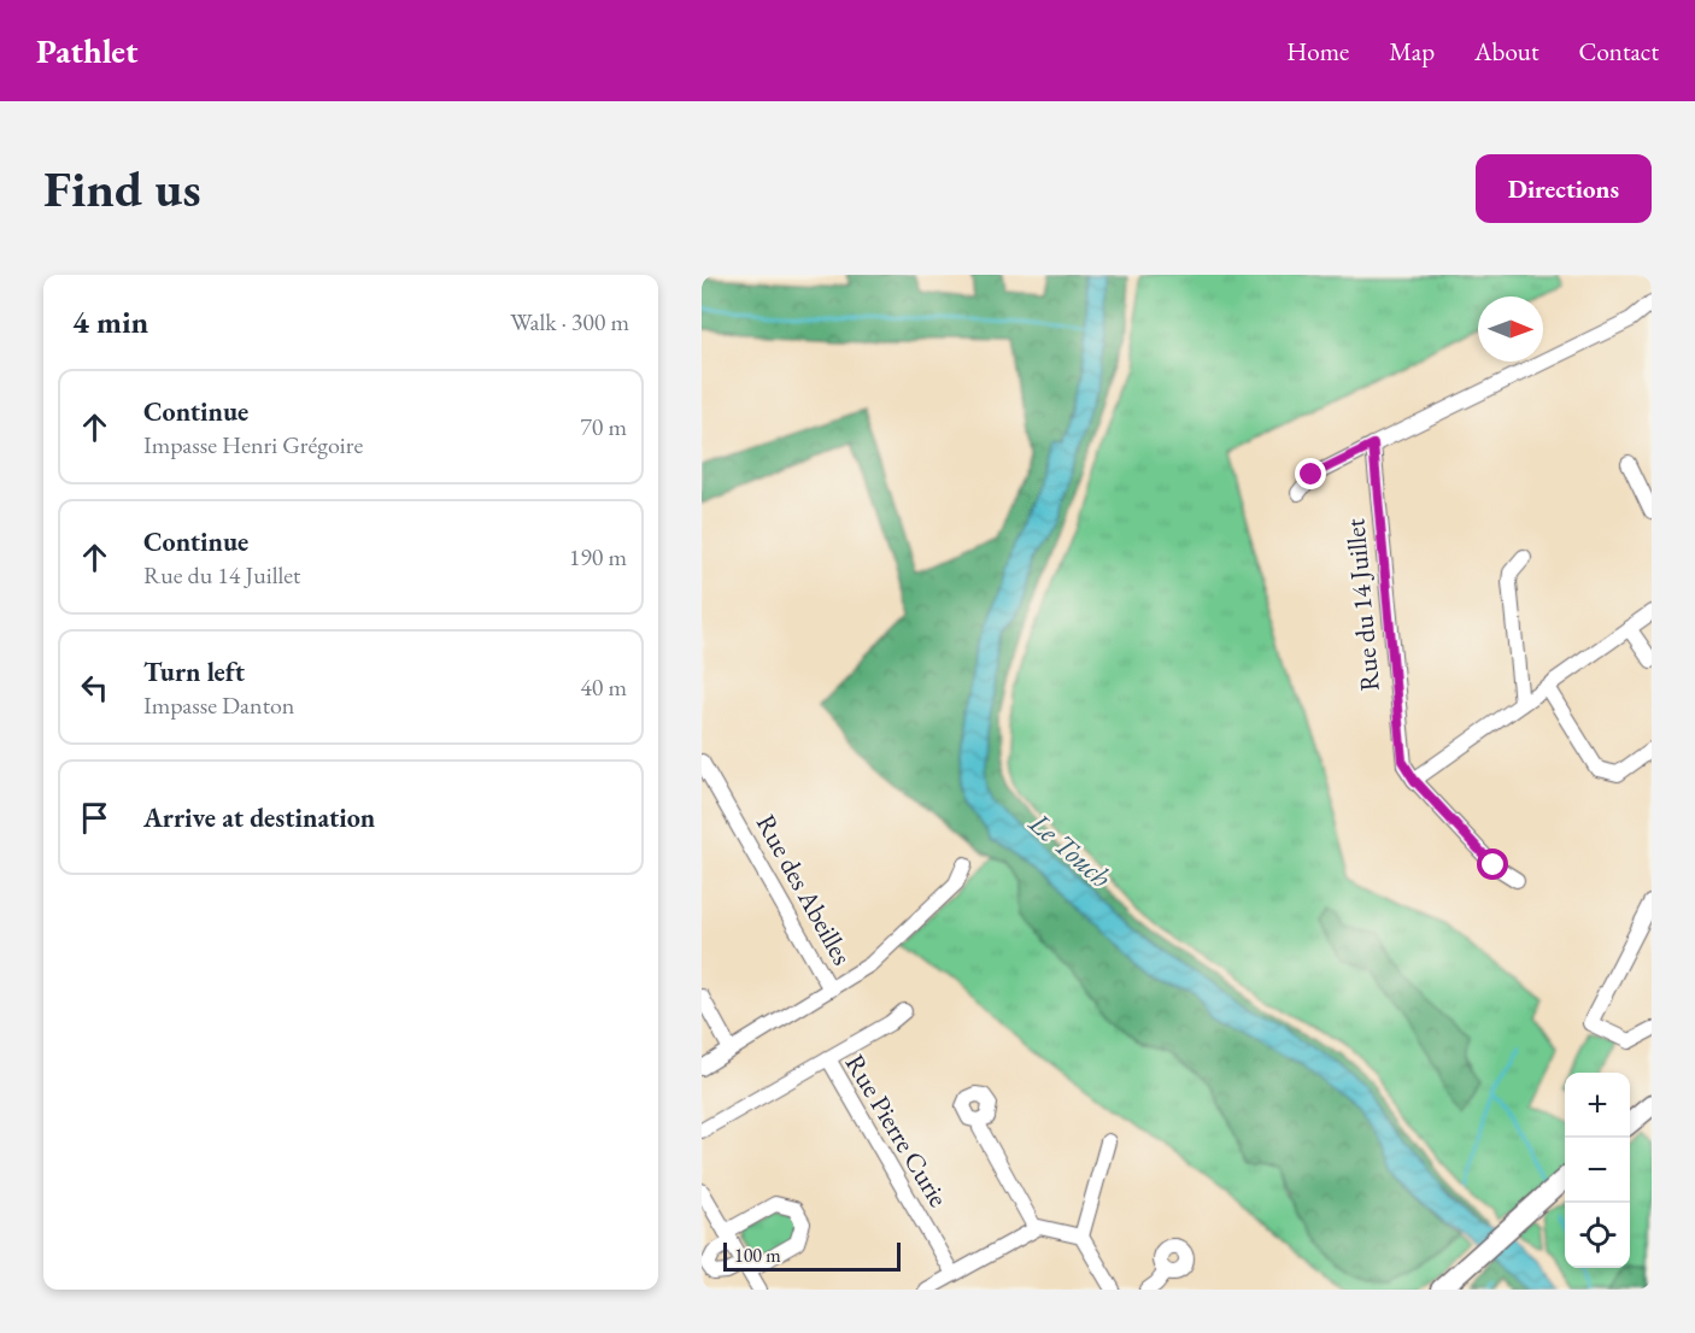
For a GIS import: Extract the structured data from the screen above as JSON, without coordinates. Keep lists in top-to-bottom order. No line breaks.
{"streets":{"street":["Rue du 14 Juillet","Rue des Abeilles","Rue Pierre Curie"]},"water":["Le Touch"],"scale_bar":"100 m","north":"right","page":{"header":"Pathlet","nav":["Home","Map","About","Contact"],"buttons":"Directions","title":"Find us","heading":["4 min","Walk · 300 m"],"list":[["Continue","Impasse Henri Grégoire","70 m"],["Continue","Rue du 14 Juillet","190 m"],["Turn left","Impasse Danton","40 m"],"Arrive at destination"],"map_buttons":["+","−"],"scale":"100 m"}}
